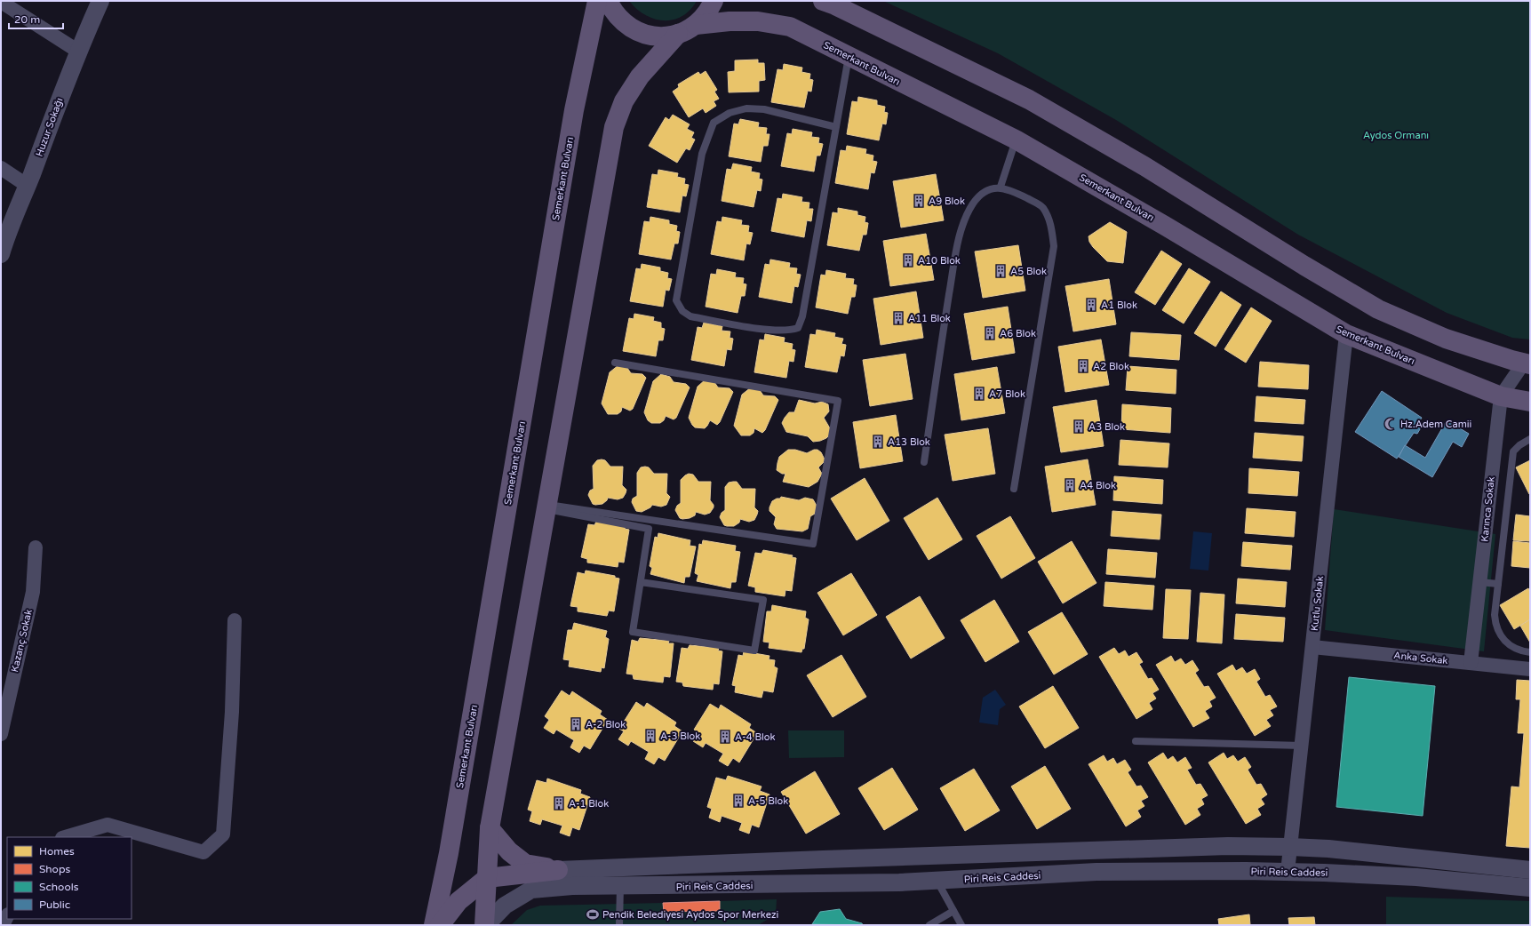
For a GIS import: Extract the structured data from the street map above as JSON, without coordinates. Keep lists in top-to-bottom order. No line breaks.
{"streets":{"main road":["Semerkant Bulvarı"],"street":["Huzur Sokağı","Karınca Sokak","Kutlu Sokak","Kazanç Sokak","Anka Sokak","Piri Reis Caddesi"]},"crossings":[["Semerkant Bulvarı","Karınca Sokak"],["Semerkant Bulvarı","Kutlu Sokak"],["Karınca Sokak","Anka Sokak"],["Kutlu Sokak","Anka Sokak"],["Kutlu Sokak","Piri Reis Caddesi"]],"parks":["Aydos Ormanı"],"places":{"building":["A9 Blok","A10 Blok","A5 Blok","A1 Blok","A11 Blok","A6 Blok","A2 Blok","A7 Blok","A3 Blok","A13 Blok","A4 Blok","A-2 Blok","A-3 Blok","A-4 Blok","A-5 Blok","A-1 Blok"],"mosque":["Hz.Adem Camii"],"sports":["Pendik Belediyesi Aydos Spor Merkezi"]},"legend":["Homes","Shops","Schools","Public"],"scale_bar":"20 m"}
